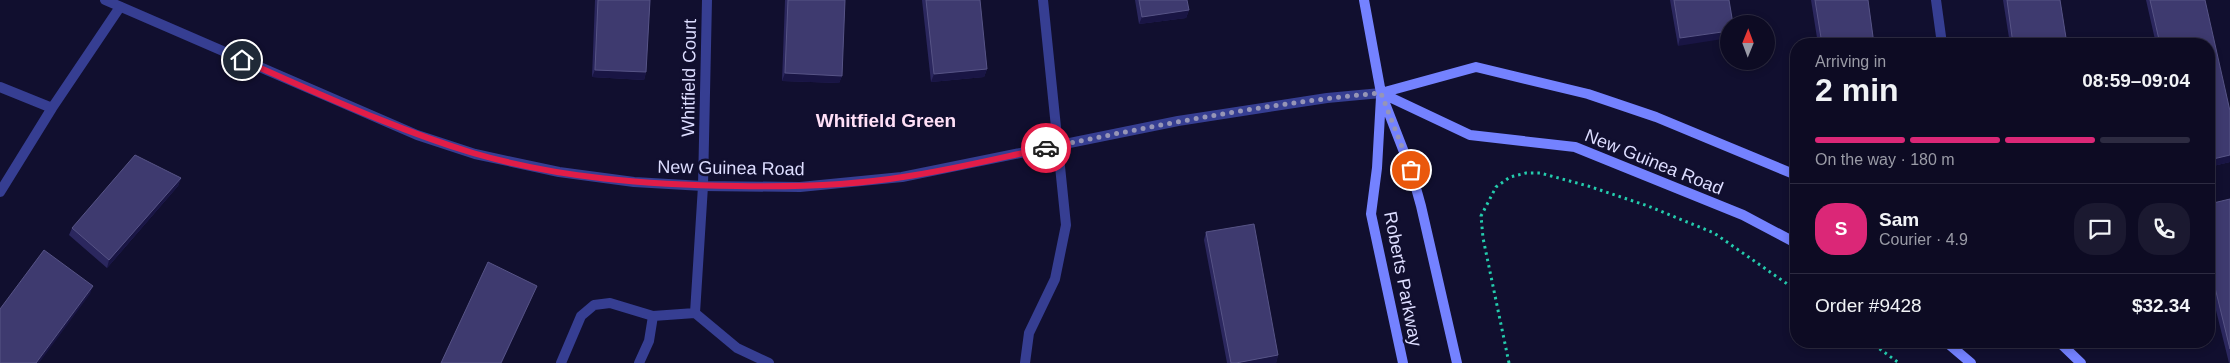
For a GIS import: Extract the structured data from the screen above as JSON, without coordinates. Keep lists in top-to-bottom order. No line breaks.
{"streets":{"main road":["New Guinea Road","Roberts Parkway"],"street":["Whitfield Court"]},"crossings":[["Whitfield Court","New Guinea Road"],["New Guinea Road","Roberts Parkway"]],"districts":["Whitfield Green"],"north":"top","page":{"heading":["2 min","Arriving in","08:59–09:04"],"panel":["Sam","Courier · 4.9","Order #9428","$32.34"],"bar":"On the way · 180 m","round":"S"}}
